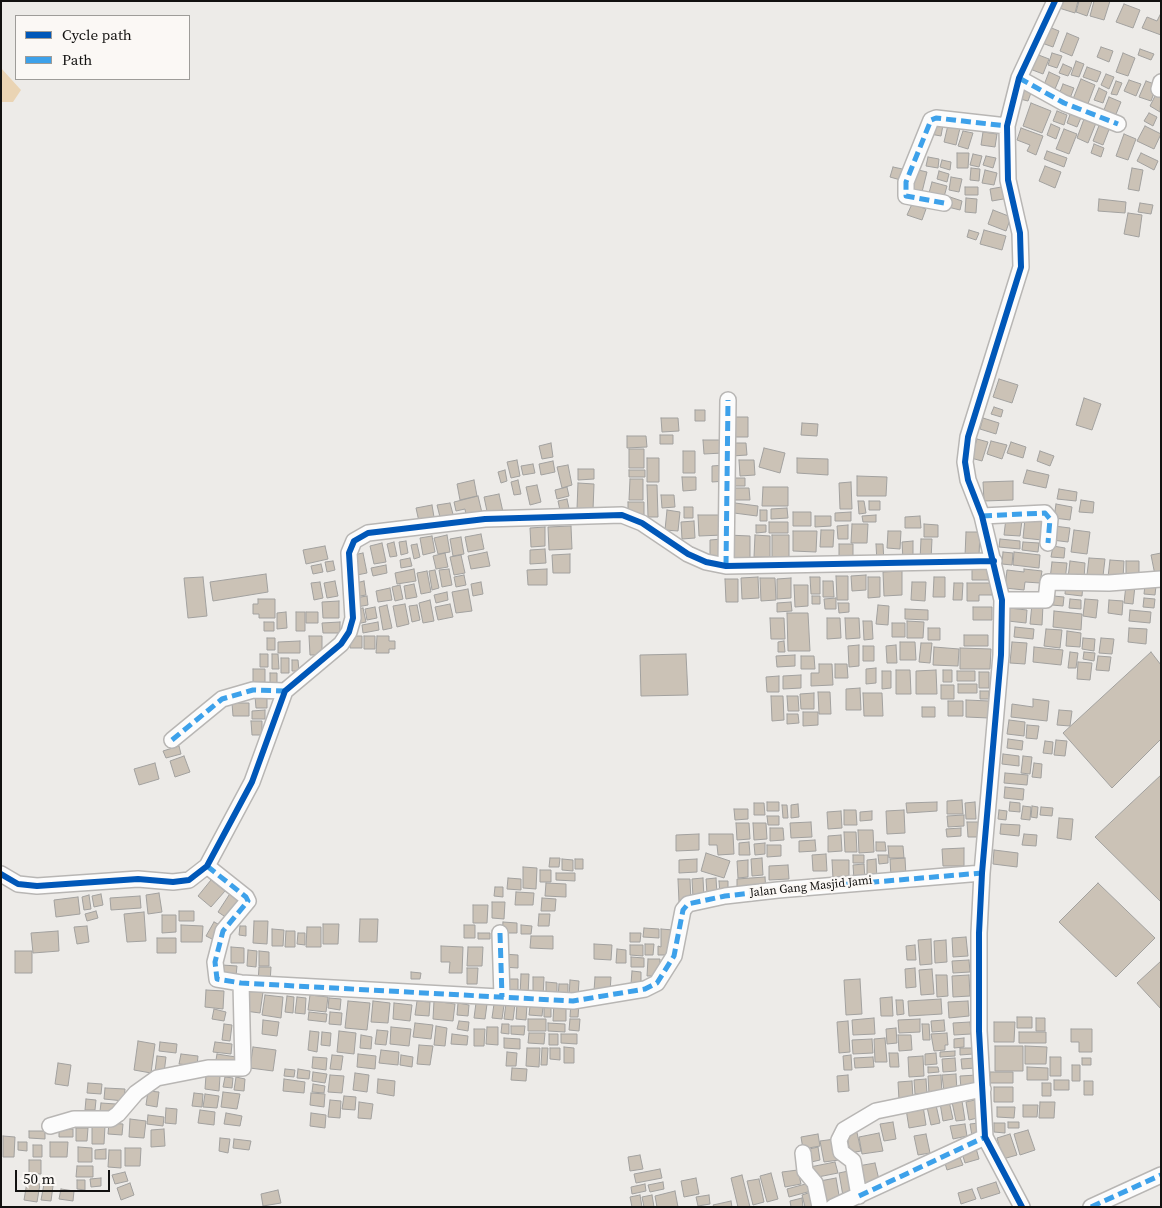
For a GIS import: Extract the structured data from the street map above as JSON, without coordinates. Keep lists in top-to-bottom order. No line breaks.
{"streets":{"street":["Jalan Gang Masjid Jami"]},"legend":["Cycle path","Path"],"scale_bar":"50 m"}
